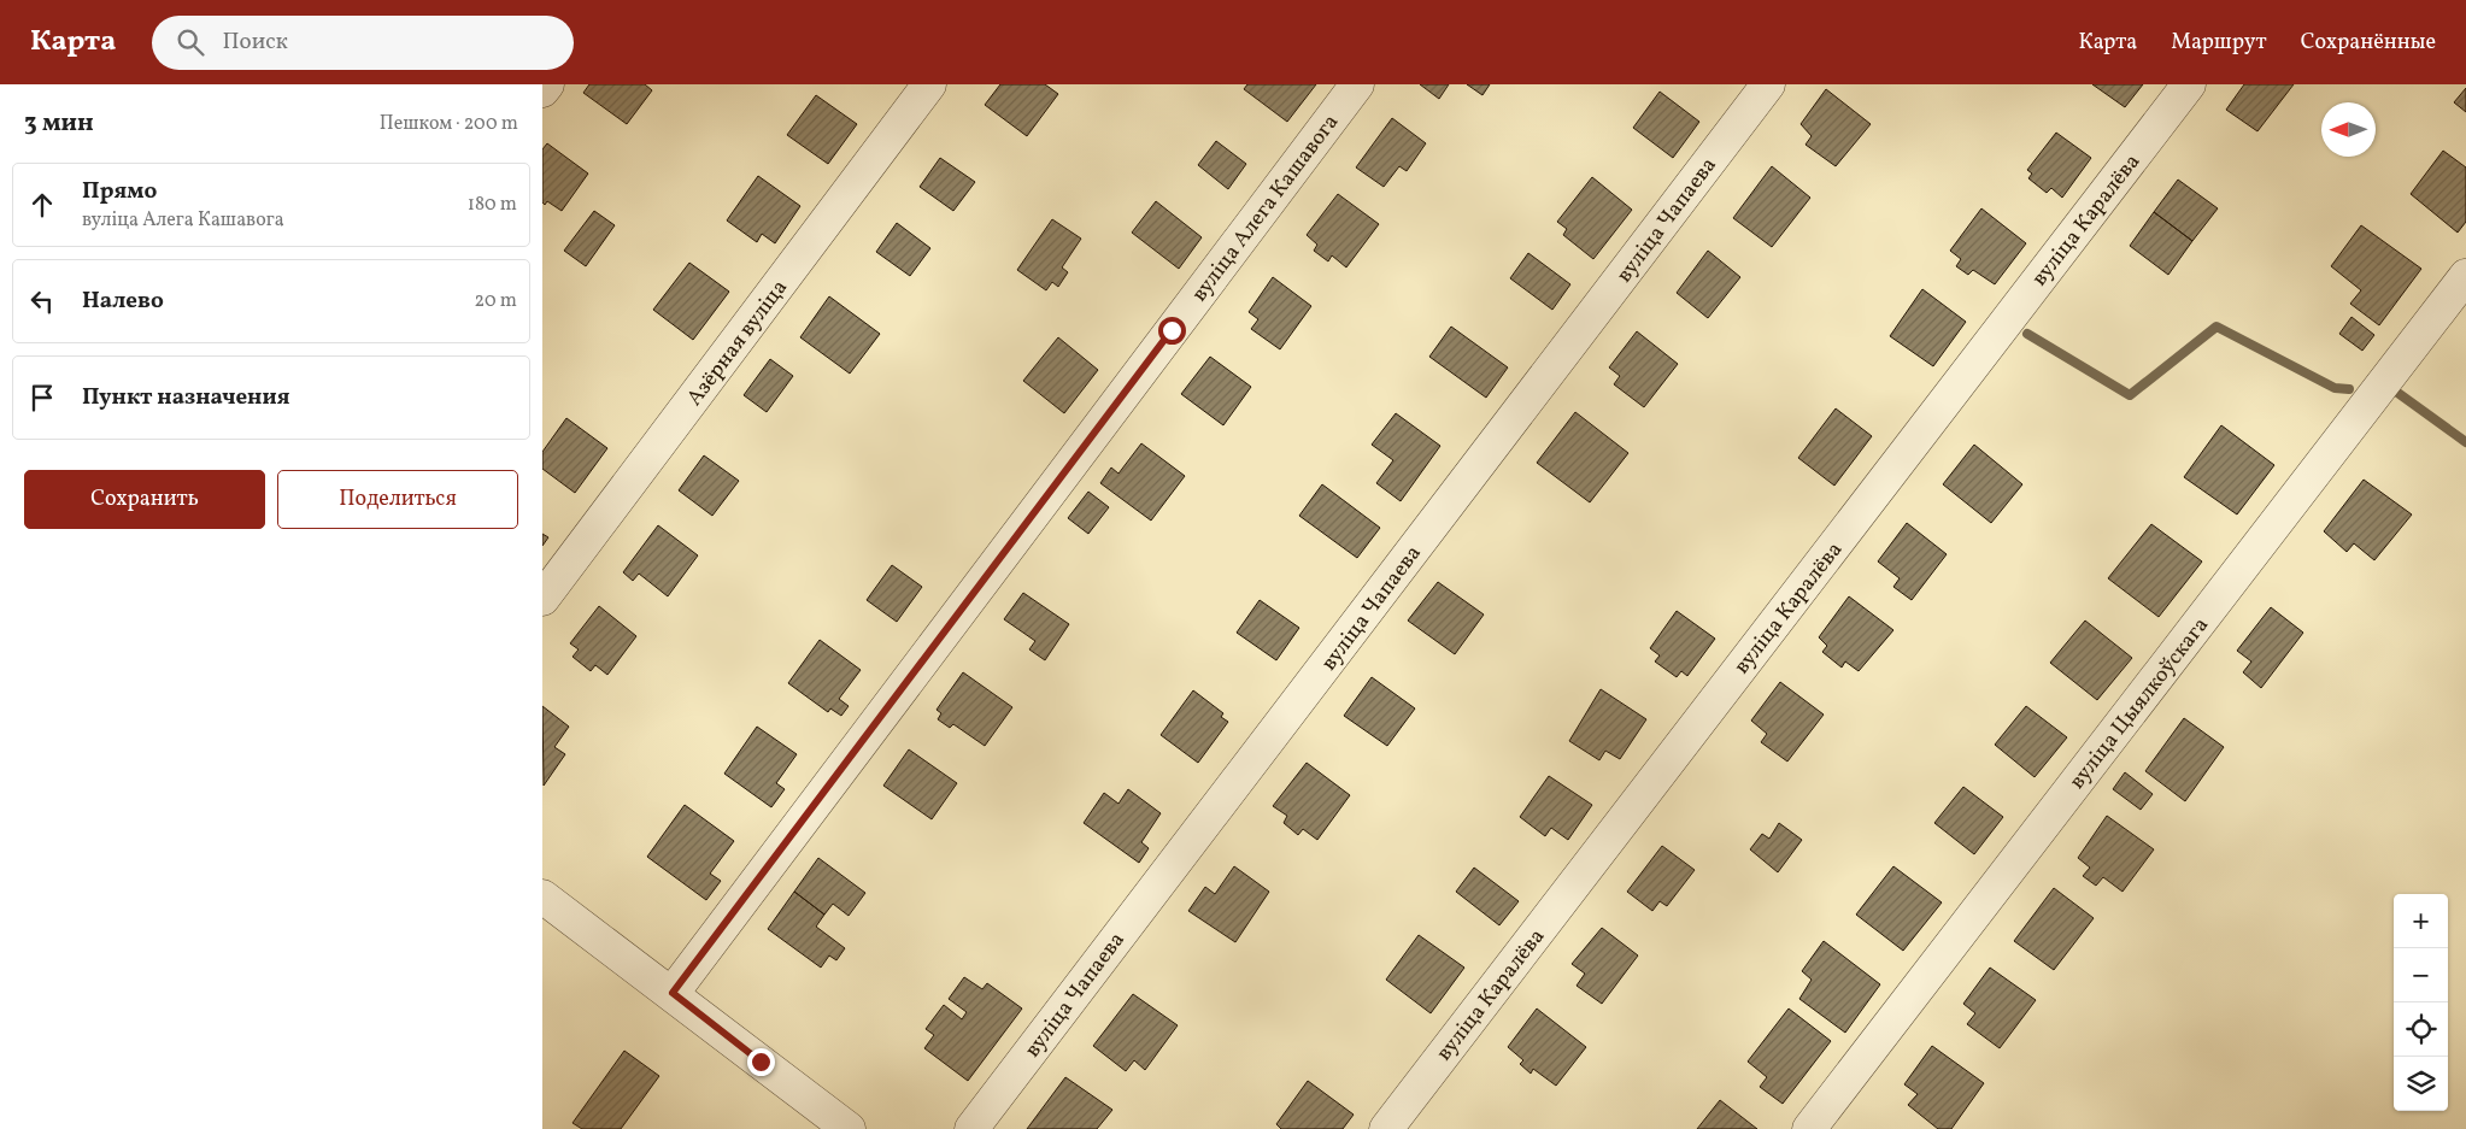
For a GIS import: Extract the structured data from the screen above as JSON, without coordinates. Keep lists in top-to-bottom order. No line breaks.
{"streets":{"street":["вуліца Алега Кашавога","вуліца Чапаева","вуліца Каралёва","Азёрная вуліца","вуліца Цыялкоўскага"]},"north":"left","page":{"header":"Карта","search":"Поиск","nav":["Карта","Маршрут","Сохранённые"],"heading":["3 мин","Пешком · 200 m"],"list":[["Прямо","вуліца Алега Кашавога","180 m"],["Налево","20 m"],"Пункт назначения"],"buttons":["Сохранить","Поделиться"],"map_buttons":["+","−"]}}
